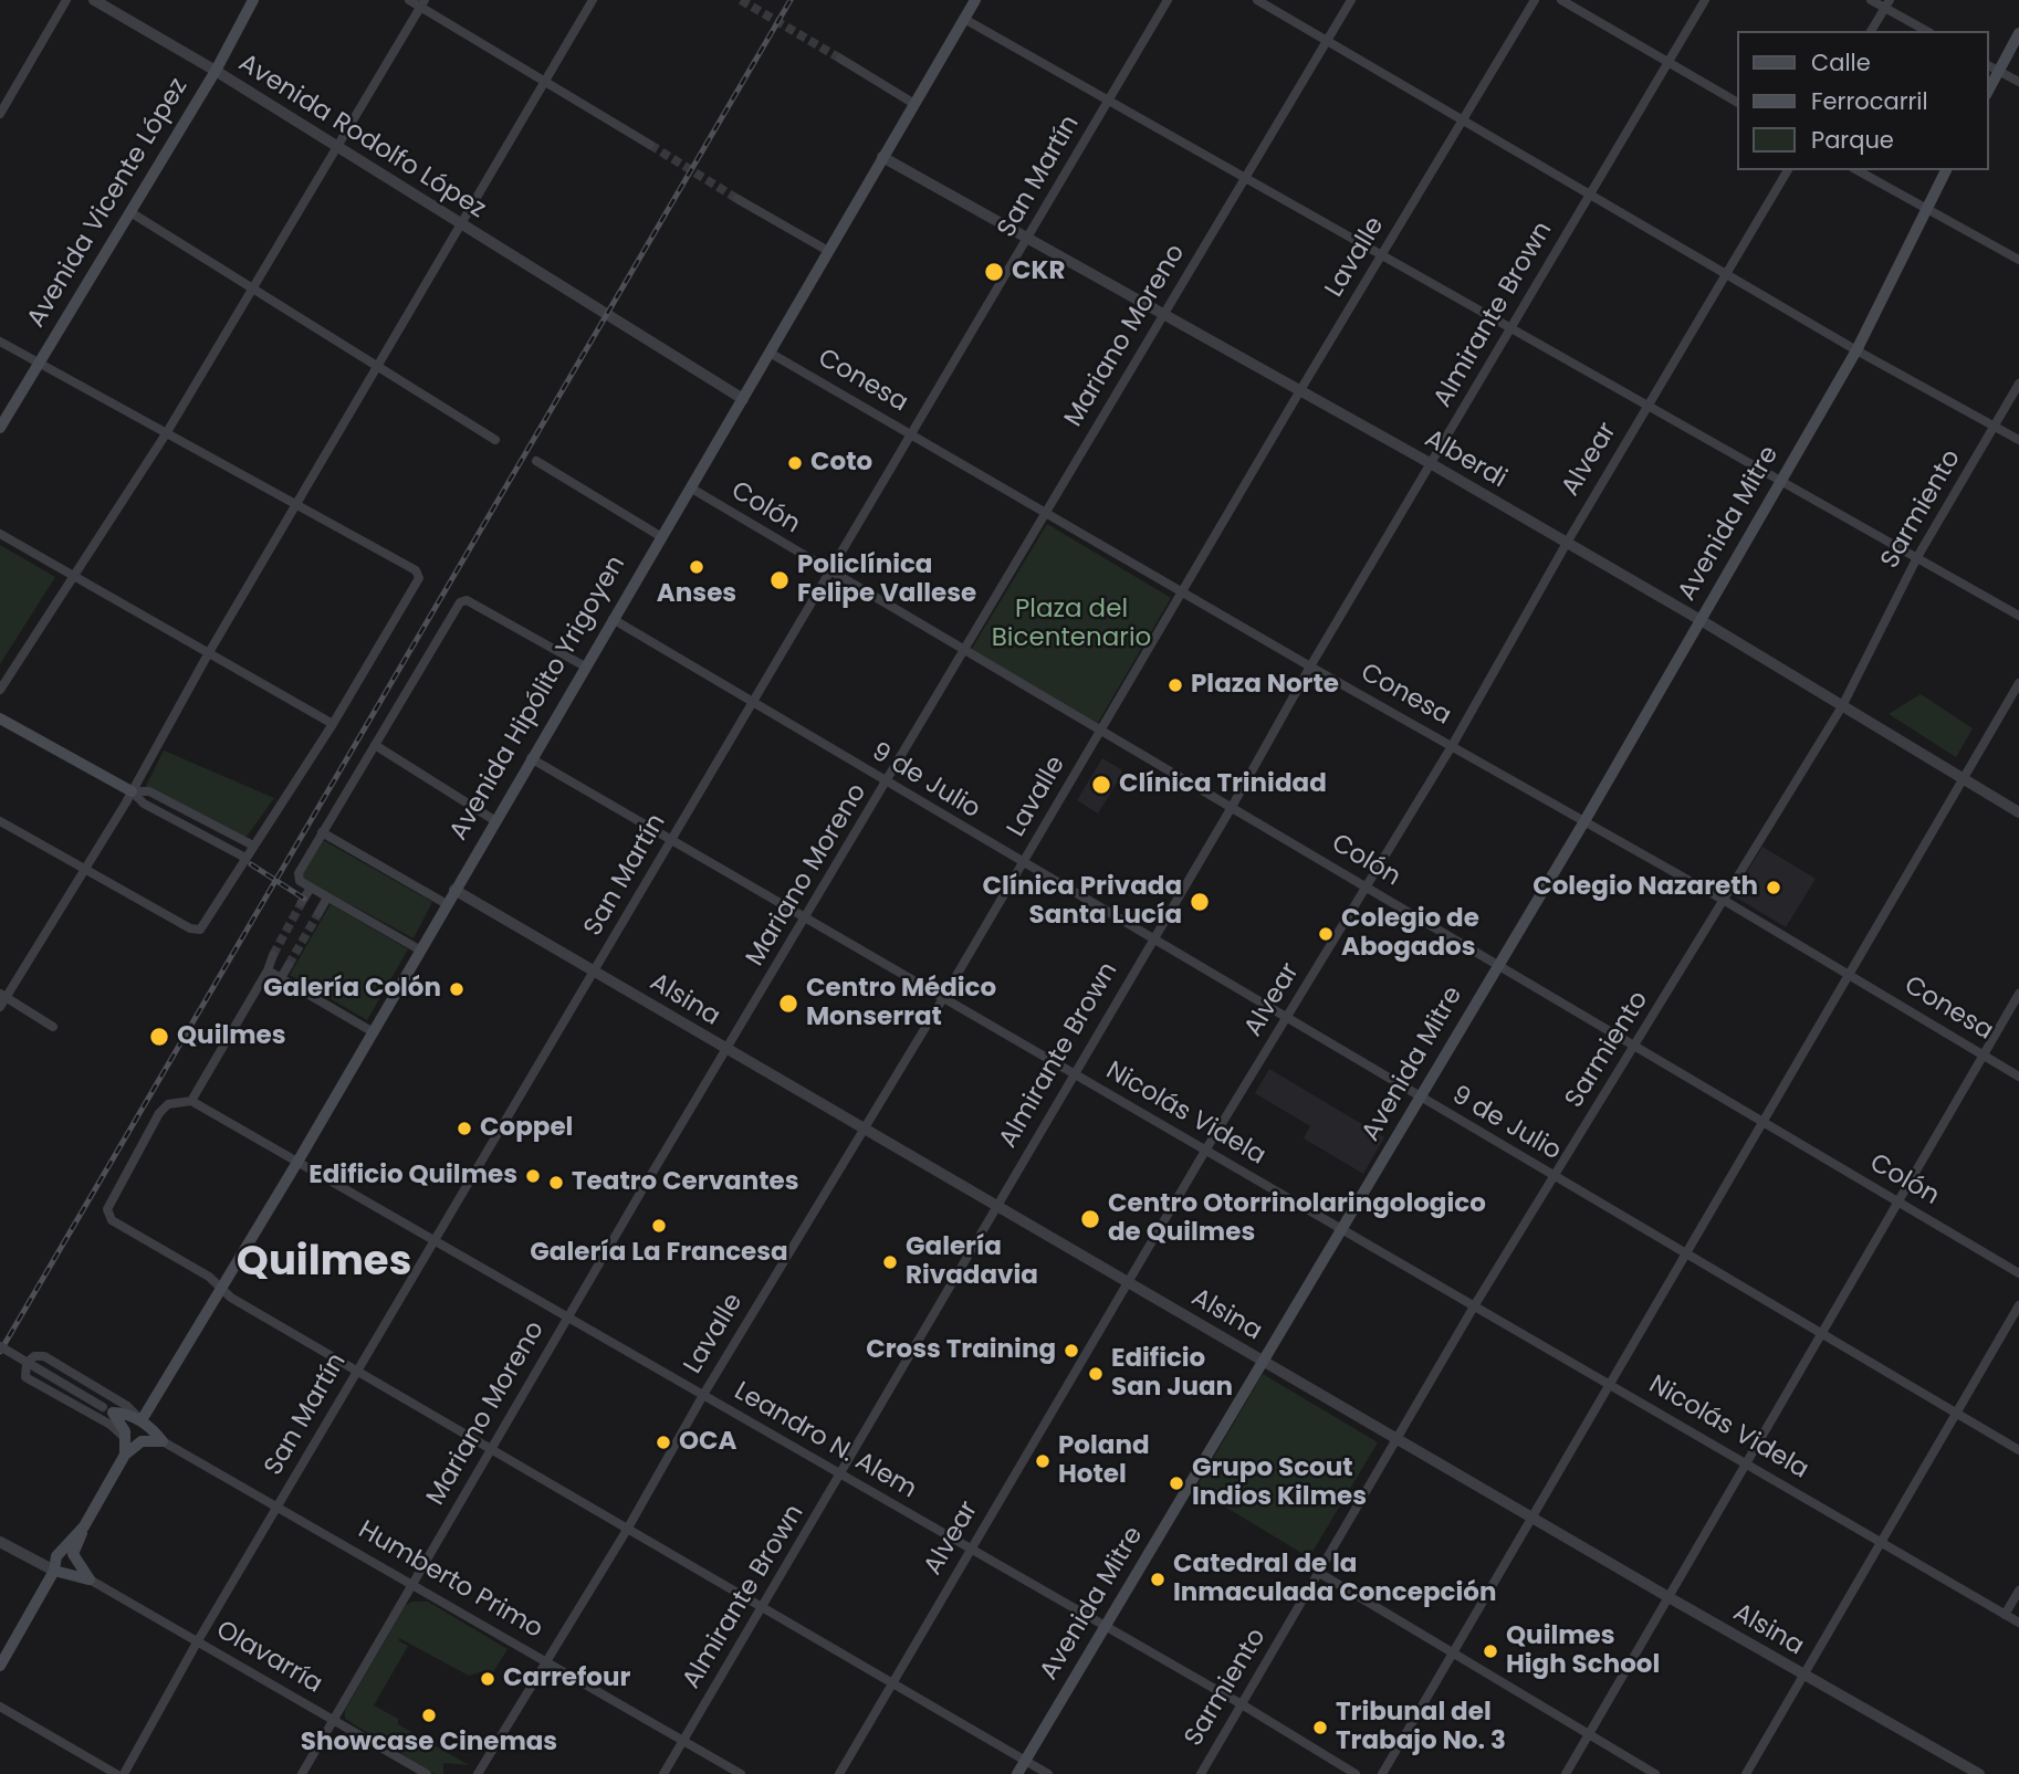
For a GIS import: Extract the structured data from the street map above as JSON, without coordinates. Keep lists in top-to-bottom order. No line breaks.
{"streets":{"main road":["Avenida Vicente López","Avenida Mitre","Avenida Hipólito Yrigoyen","Humberto Primo","Olavarría"],"street":["Avenida Rodolfo López","San Martín","Lavalle","Almirante Brown","Mariano Moreno","Conesa","Alberdi","Alvear","Colón","Sarmiento","9 de Julio","Alsina","Nicolás Videla","Leandro N. Alem"]},"crossings":[["Avenida Rodolfo López","Avenida Vicente López"],["Avenida Rodolfo López","Avenida Hipólito Yrigoyen"],["San Martín","Conesa"],["San Martín","Alberdi"],["San Martín","Colón"],["San Martín","9 de Julio"],["San Martín","Alsina"],["San Martín","Nicolás Videla"],["San Martín","Leandro N. Alem"],["San Martín","Humberto Primo"],["San Martín","Olavarría"],["Lavalle","Conesa"],["Lavalle","Alberdi"],["Lavalle","Colón"],["Lavalle","9 de Julio"],["Lavalle","Alsina"],["Lavalle","Nicolás Videla"],["Lavalle","Leandro N. Alem"],["Lavalle","Humberto Primo"],["Almirante Brown","Conesa"],["Almirante Brown","Alberdi"],["Almirante Brown","Colón"],["Almirante Brown","9 de Julio"],["Almirante Brown","Alsina"],["Almirante Brown","Nicolás Videla"],["Almirante Brown","Leandro N. Alem"],["Almirante Brown","Humberto Primo"],["Mariano Moreno","Conesa"],["Mariano Moreno","Alberdi"],["Mariano Moreno","Colón"],["Mariano Moreno","9 de Julio"],["Mariano Moreno","Alsina"],["Mariano Moreno","Nicolás Videla"],["Mariano Moreno","Leandro N. Alem"],["Mariano Moreno","Humberto Primo"],["Mariano Moreno","Olavarría"],["Conesa","Alvear"],["Conesa","Sarmiento"],["Conesa","Avenida Mitre"],["Conesa","Avenida Hipólito Yrigoyen"],["Alberdi","Alvear"],["Alberdi","Sarmiento"],["Alberdi","Avenida Mitre"],["Alberdi","Avenida Hipólito Yrigoyen"],["Alvear","Colón"],["Alvear","9 de Julio"],["Alvear","Alsina"],["Alvear","Nicolás Videla"],["Alvear","Leandro N. Alem"],["Colón","Sarmiento"],["Colón","Avenida Mitre"],["Colón","Avenida Hipólito Yrigoyen"],["Sarmiento","9 de Julio"],["Sarmiento","Alsina"],["Sarmiento","Nicolás Videla"],["Sarmiento","Leandro N. Alem"],["Avenida Mitre","9 de Julio"],["Avenida Mitre","Alsina"],["Avenida Mitre","Nicolás Videla"],["Avenida Mitre","Leandro N. Alem"],["Avenida Hipólito Yrigoyen","9 de Julio"],["Avenida Hipólito Yrigoyen","Alsina"],["Avenida Hipólito Yrigoyen","Nicolás Videla"],["Avenida Hipólito Yrigoyen","Leandro N. Alem"],["Avenida Hipólito Yrigoyen","Humberto Primo"]],"districts":["Quilmes"],"parks":["Plaza del Bicentenario"],"places":["CKR","Coto","Anses","Policlínica Felipe Vallese","Plaza Norte","Clínica Trinidad","Colegio Nazareth","Clínica Privada Santa Lucía","Colegio de Abogados","Galería Colón","Centro Médico Monserrat","Quilmes","Coppel","Edificio Quilmes","Teatro Cervantes","Centro Otorrinolaringologico de Quilmes","Galería La Francesa","Galería Rivadavia","Cross Training","Edificio San Juan","OCA","Poland Hotel","Grupo Scout Indios Kilmes","Catedral de la Inmaculada Concepción","Quilmes High School","Carrefour","Showcase Cinemas","Tribunal del Trabajo No. 3"],"legend":["Calle","Ferrocarril","Parque"]}
